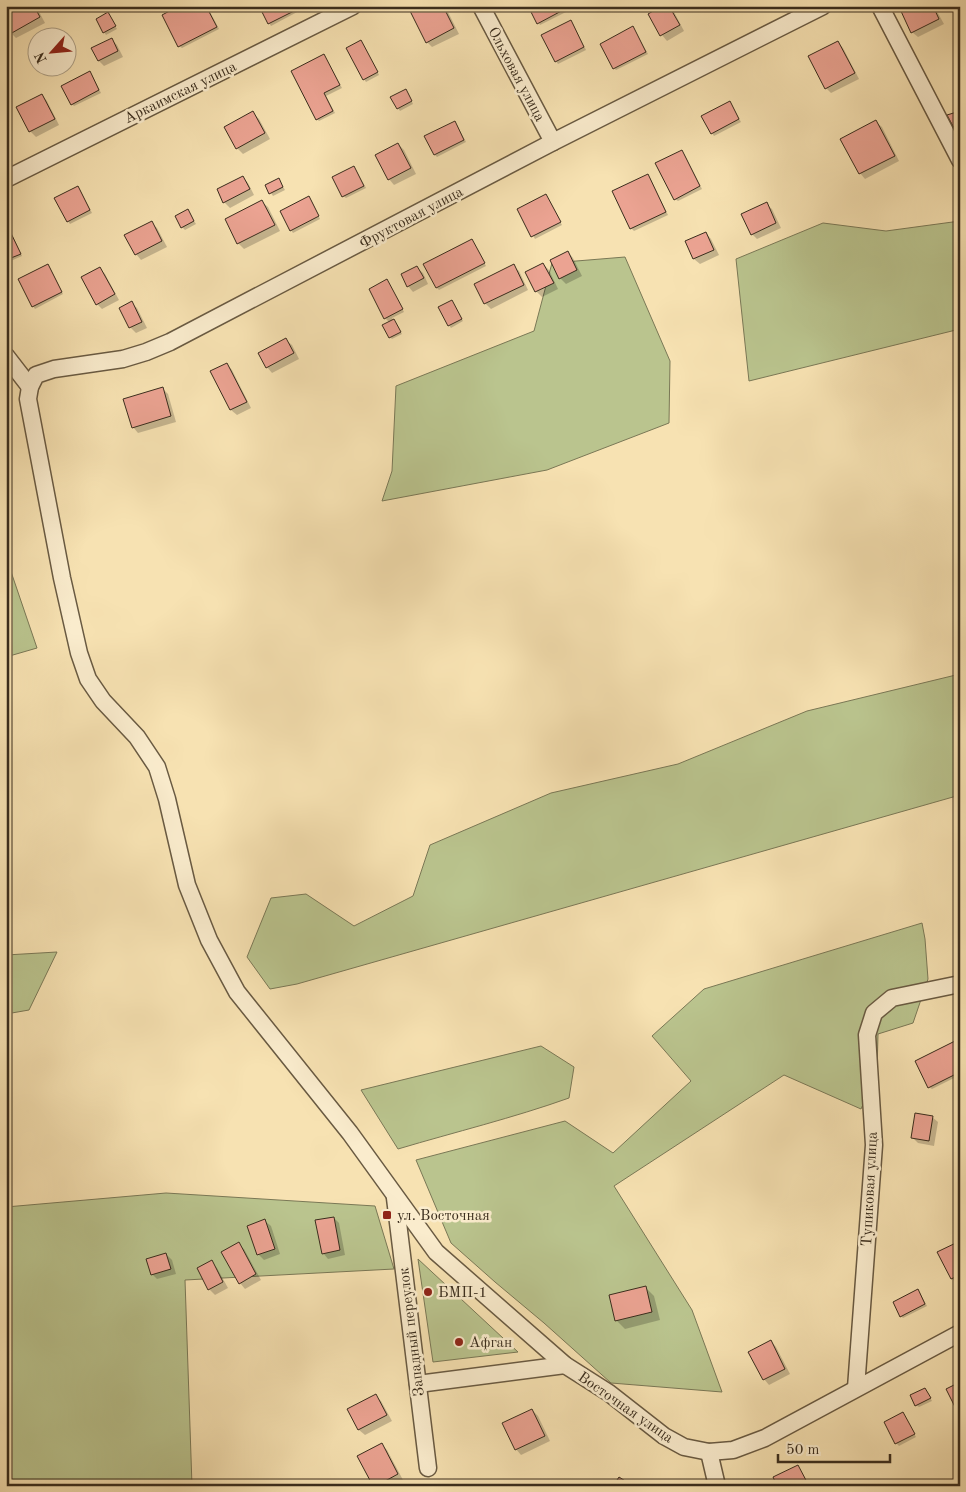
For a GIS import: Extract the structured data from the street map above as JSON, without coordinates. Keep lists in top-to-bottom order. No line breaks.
{"streets":{"street":["Ольховая улица","Аркаимская улица","Фруктовая улица","Тупиковая улица","Западный переулок","Восточная улица"]},"crossings":[["Ольховая улица","Фруктовая улица"],["Фруктовая улица","Восточная улица"],["Тупиковая улица","Восточная улица"],["Западный переулок","Восточная улица"]],"places":{"transit":["ул. Восточная"],"other":["БМП-1","Афган"]},"scale_bar":"50 m","north":"bottom left"}
